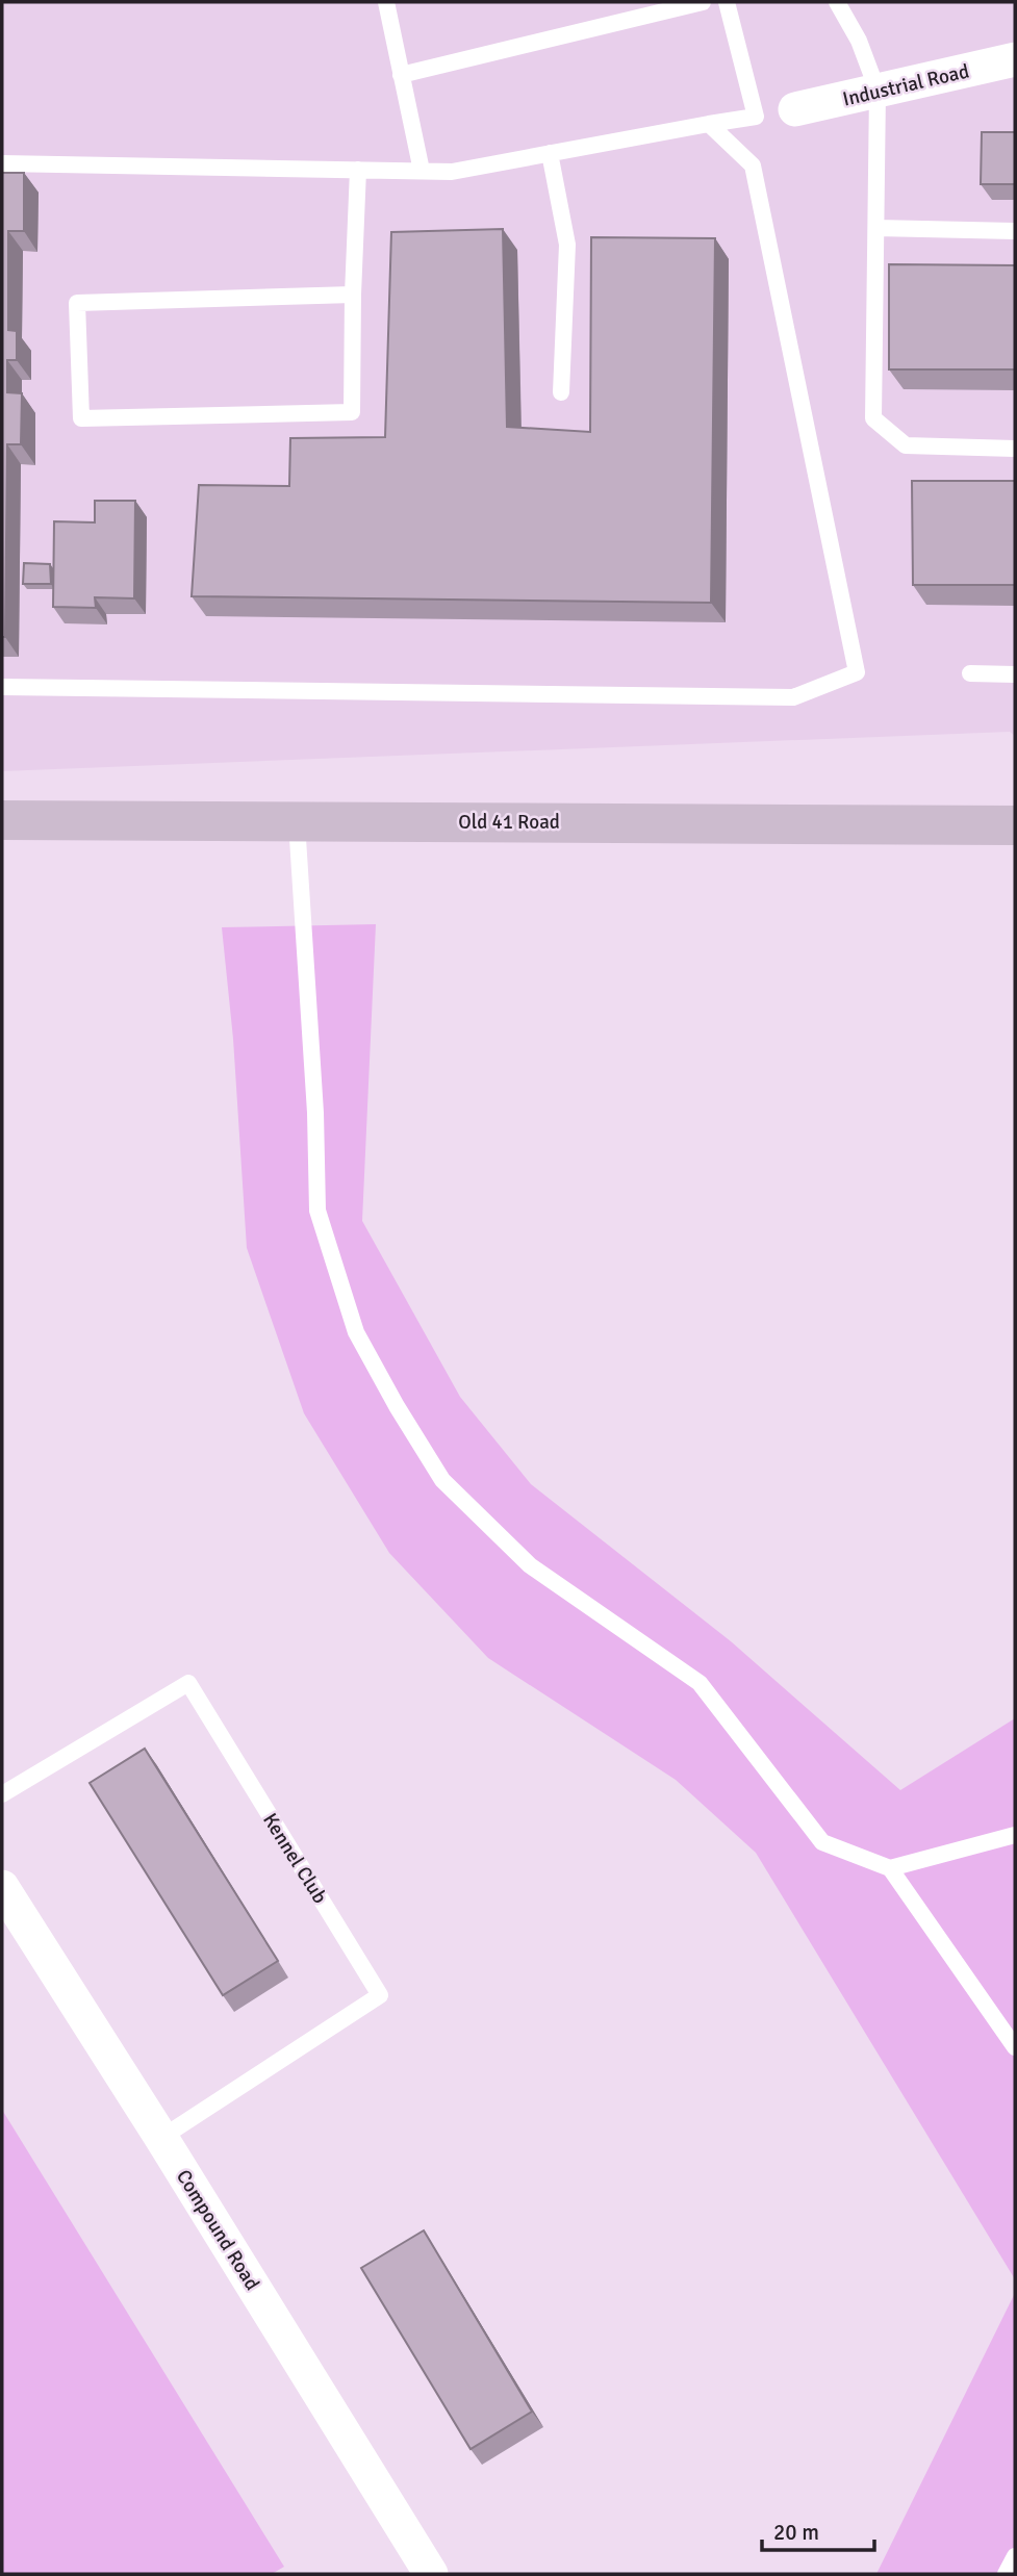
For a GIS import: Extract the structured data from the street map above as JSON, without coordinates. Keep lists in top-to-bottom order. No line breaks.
{"streets":{"street":["Industrial Road","Old 41 Road","Compound Road"],"lane":["Kennel Club"]},"crossings":[["Kennel Club","Compound Road"]],"scale_bar":"20 m"}
